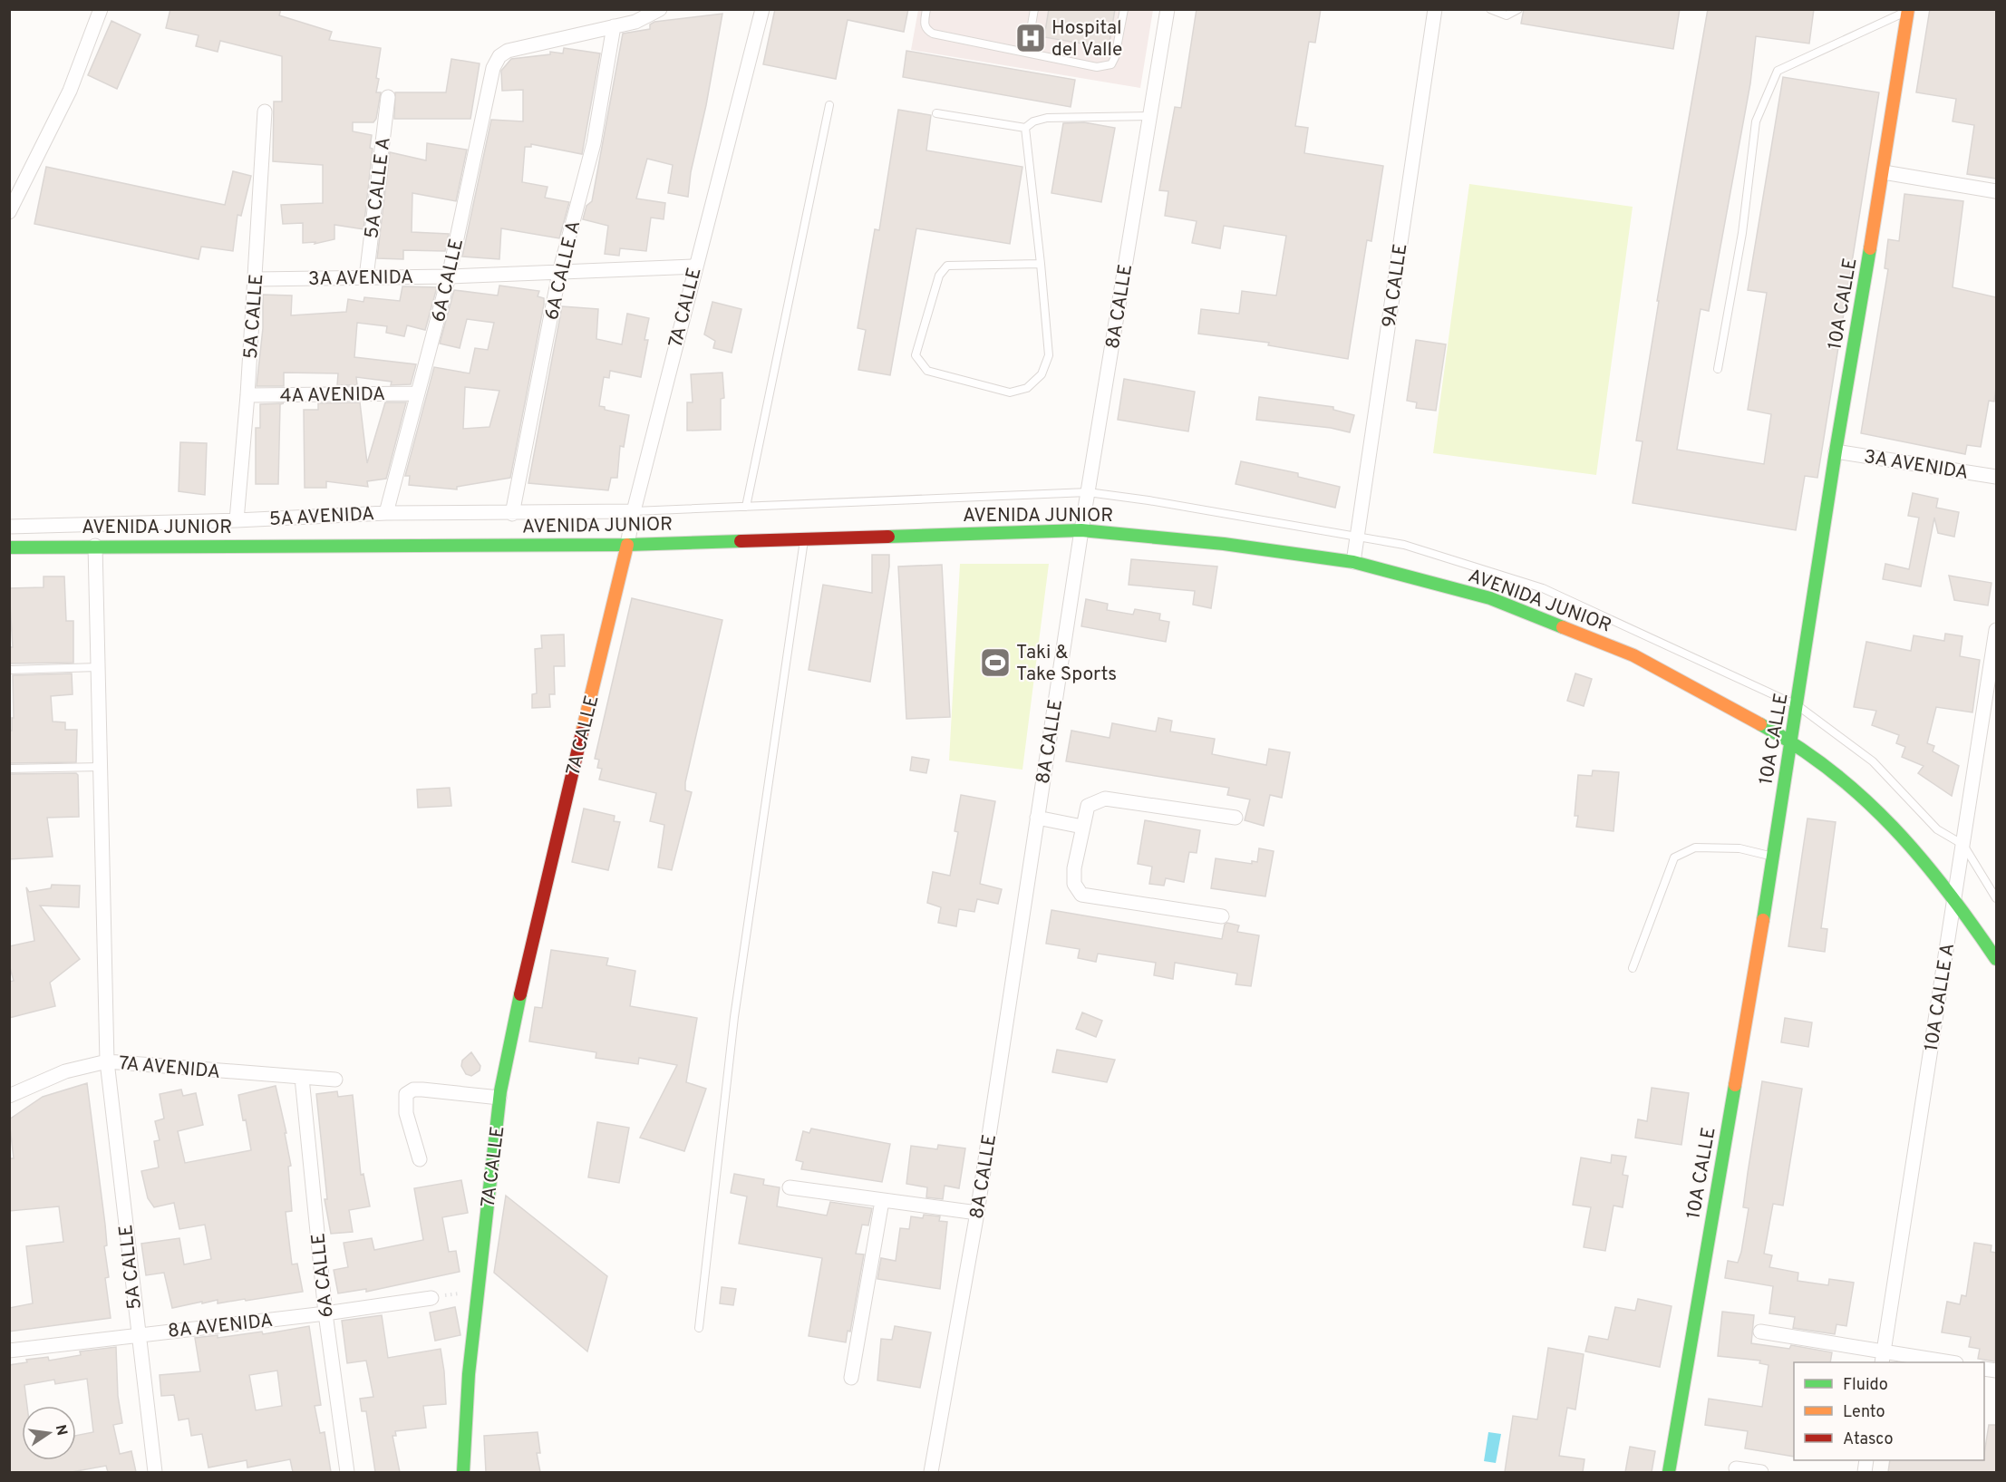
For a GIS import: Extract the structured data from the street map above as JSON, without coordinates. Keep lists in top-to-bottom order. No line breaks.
{"streets":{"street":["5A CALLE A","6A CALLE A","3A AVENIDA","6A CALLE","9A CALLE","10A CALLE","8A CALLE","7A CALLE","5A CALLE","4A AVENIDA","AVENIDA JUNIOR","5A AVENIDA","10A CALLE A","7A AVENIDA","8A AVENIDA"]},"crossings":[["5A CALLE A","3A AVENIDA"],["6A CALLE A","3A AVENIDA"],["6A CALLE A","6A CALLE"],["6A CALLE A","5A AVENIDA"],["3A AVENIDA","6A CALLE"],["3A AVENIDA","10A CALLE"],["3A AVENIDA","7A CALLE"],["3A AVENIDA","5A CALLE"],["6A CALLE","4A AVENIDA"],["6A CALLE","5A AVENIDA"],["6A CALLE","7A AVENIDA"],["6A CALLE","8A AVENIDA"],["9A CALLE","AVENIDA JUNIOR"],["10A CALLE","AVENIDA JUNIOR"],["8A CALLE","AVENIDA JUNIOR"],["7A CALLE","AVENIDA JUNIOR"],["7A CALLE","5A AVENIDA"],["5A CALLE","4A AVENIDA"],["5A CALLE","AVENIDA JUNIOR"],["5A CALLE","5A AVENIDA"],["5A CALLE","7A AVENIDA"],["5A CALLE","8A AVENIDA"],["AVENIDA JUNIOR","10A CALLE A"]],"places":{"hospital":["Hospital del Valle"],"sports":["Taki & Take Sports"]},"legend":["Fluido","Lento","Atasco"],"north":"right"}
